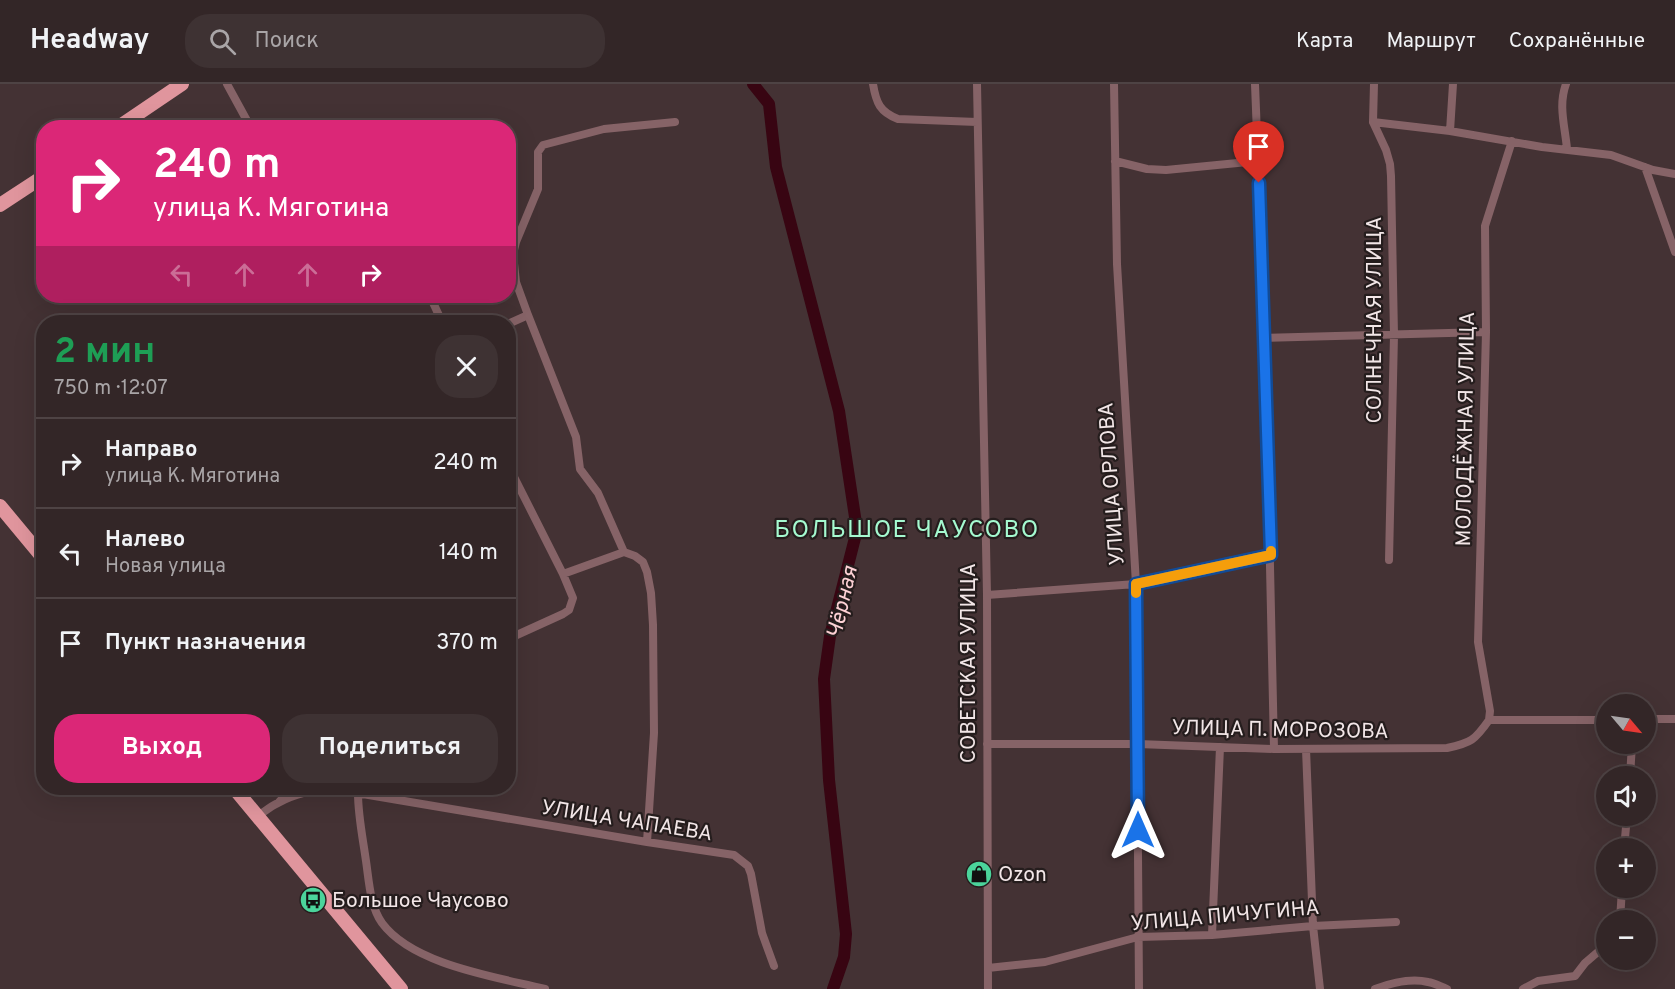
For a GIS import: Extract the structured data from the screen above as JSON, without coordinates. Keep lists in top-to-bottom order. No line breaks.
{"streets":{"street":["СОЛНЕЧНАЯ УЛИЦА","МОЛОДЁЖНАЯ УЛИЦА","УЛИЦА ОРЛОВА","СОВЕТСКАЯ УЛИЦА","УЛИЦА П. МОРОЗОВА","УЛИЦА ЧАПАЕВА","УЛИЦА ПИЧУГИНА"]},"crossings":[["МОЛОДЁЖНАЯ УЛИЦА","УЛИЦА П. МОРОЗОВА"],["УЛИЦА ОРЛОВА","УЛИЦА П. МОРОЗОВА"],["УЛИЦА ОРЛОВА","УЛИЦА ПИЧУГИНА"],["СОВЕТСКАЯ УЛИЦА","УЛИЦА П. МОРОЗОВА"],["СОВЕТСКАЯ УЛИЦА","УЛИЦА ПИЧУГИНА"]],"districts":["БОЛЬШОЕ ЧАУСОВО"],"water":["Чёрная"],"places":{"shop":["Ozon"],"bus stop":["Большое Чаусово"]},"north":"bottom right","page":{"header":"Headway","search":"Поиск","nav":["Карта","Маршрут","Сохранённые"],"turn":["240 m","улица К. Мяготина"],"heading":["2 мин","750 m · 12:07"],"list":[{"name":"Направо","note":"улица К. Мяготина","value":"240 m"},{"name":"Налево","note":"Новая улица","value":"140 m"},{"name":"Пункт назначения","value":"370 m"}],"map_buttons":["+","−"],"buttons":["Выход","Поделиться"]}}
